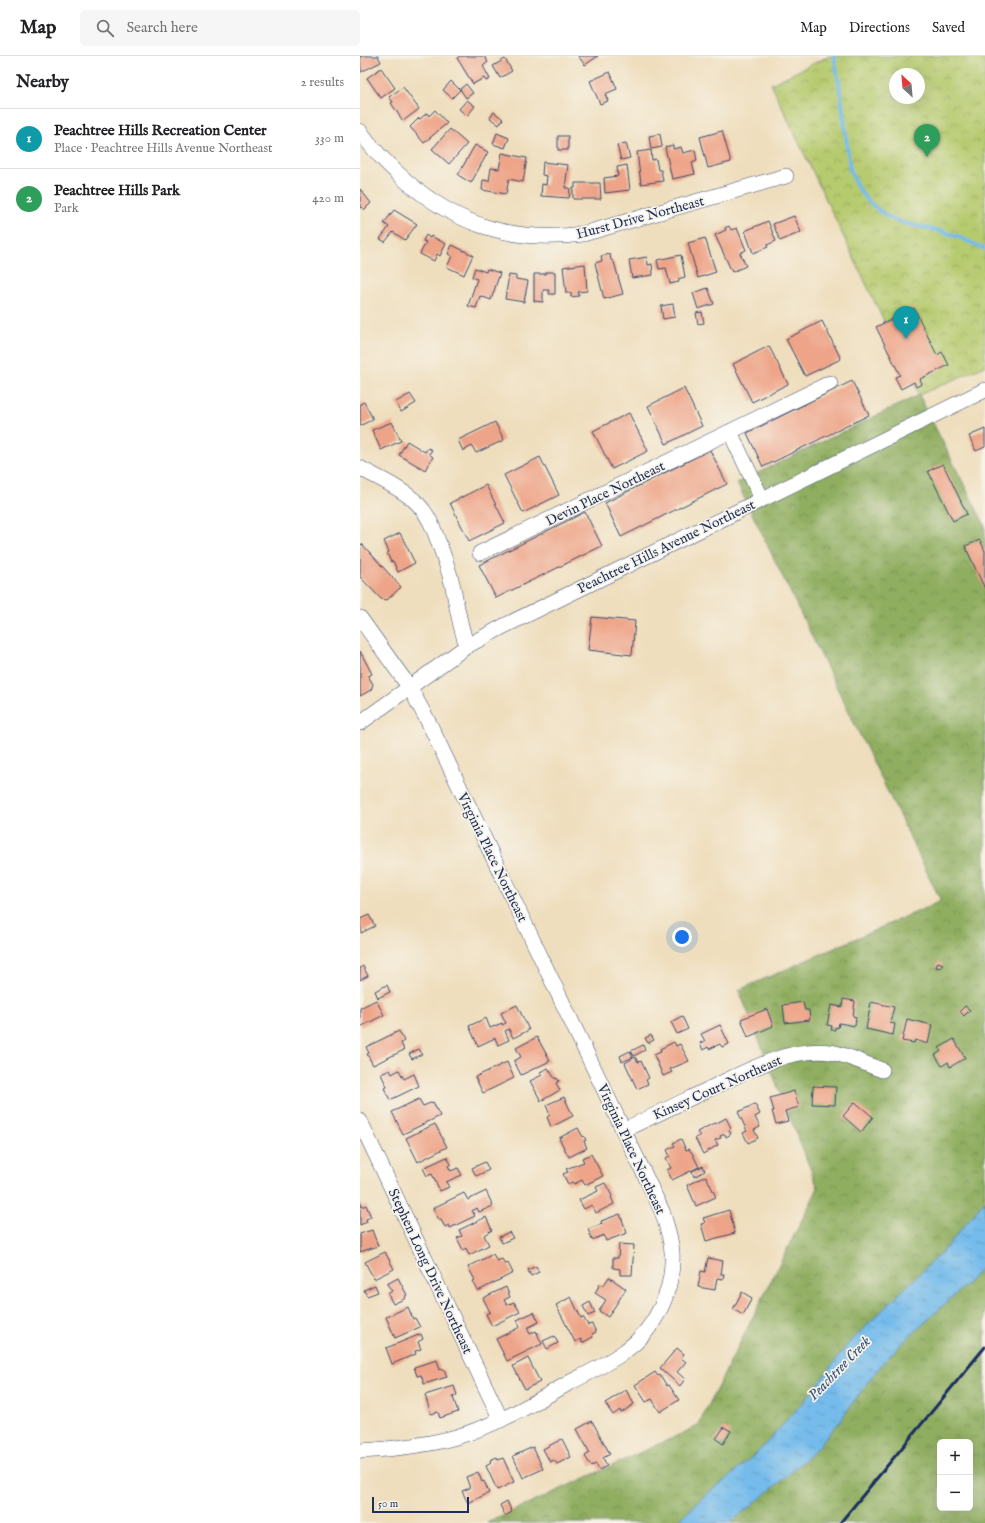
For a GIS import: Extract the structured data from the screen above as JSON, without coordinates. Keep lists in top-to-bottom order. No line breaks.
{"streets":{"street":["Hurst Drive Northeast","Devin Place Northeast","Peachtree Hills Avenue Northeast","Virginia Place Northeast","Kinsey Court Northeast","Stephen Long Drive Northeast"]},"crossings":[["Peachtree Hills Avenue Northeast","Virginia Place Northeast"],["Virginia Place Northeast","Kinsey Court Northeast"],["Virginia Place Northeast","Stephen Long Drive Northeast"]],"water":["Peachtree Creek"],"scale_bar":"50 m","north":"top left","page":{"header":"Map","search":"Search here","nav":["Map","Directions","Saved"],"heading":["Nearby","2 results"],"list":[{"mark":"1","name":"Peachtree Hills Recreation Center","note":"Place · Peachtree Hills Avenue Northeast","value":"330 m"},{"mark":"2","name":"Peachtree Hills Park","note":"Park","value":"420 m"}],"pins":["2","1"],"map_buttons":["+","−"],"scale":"50 m"}}
